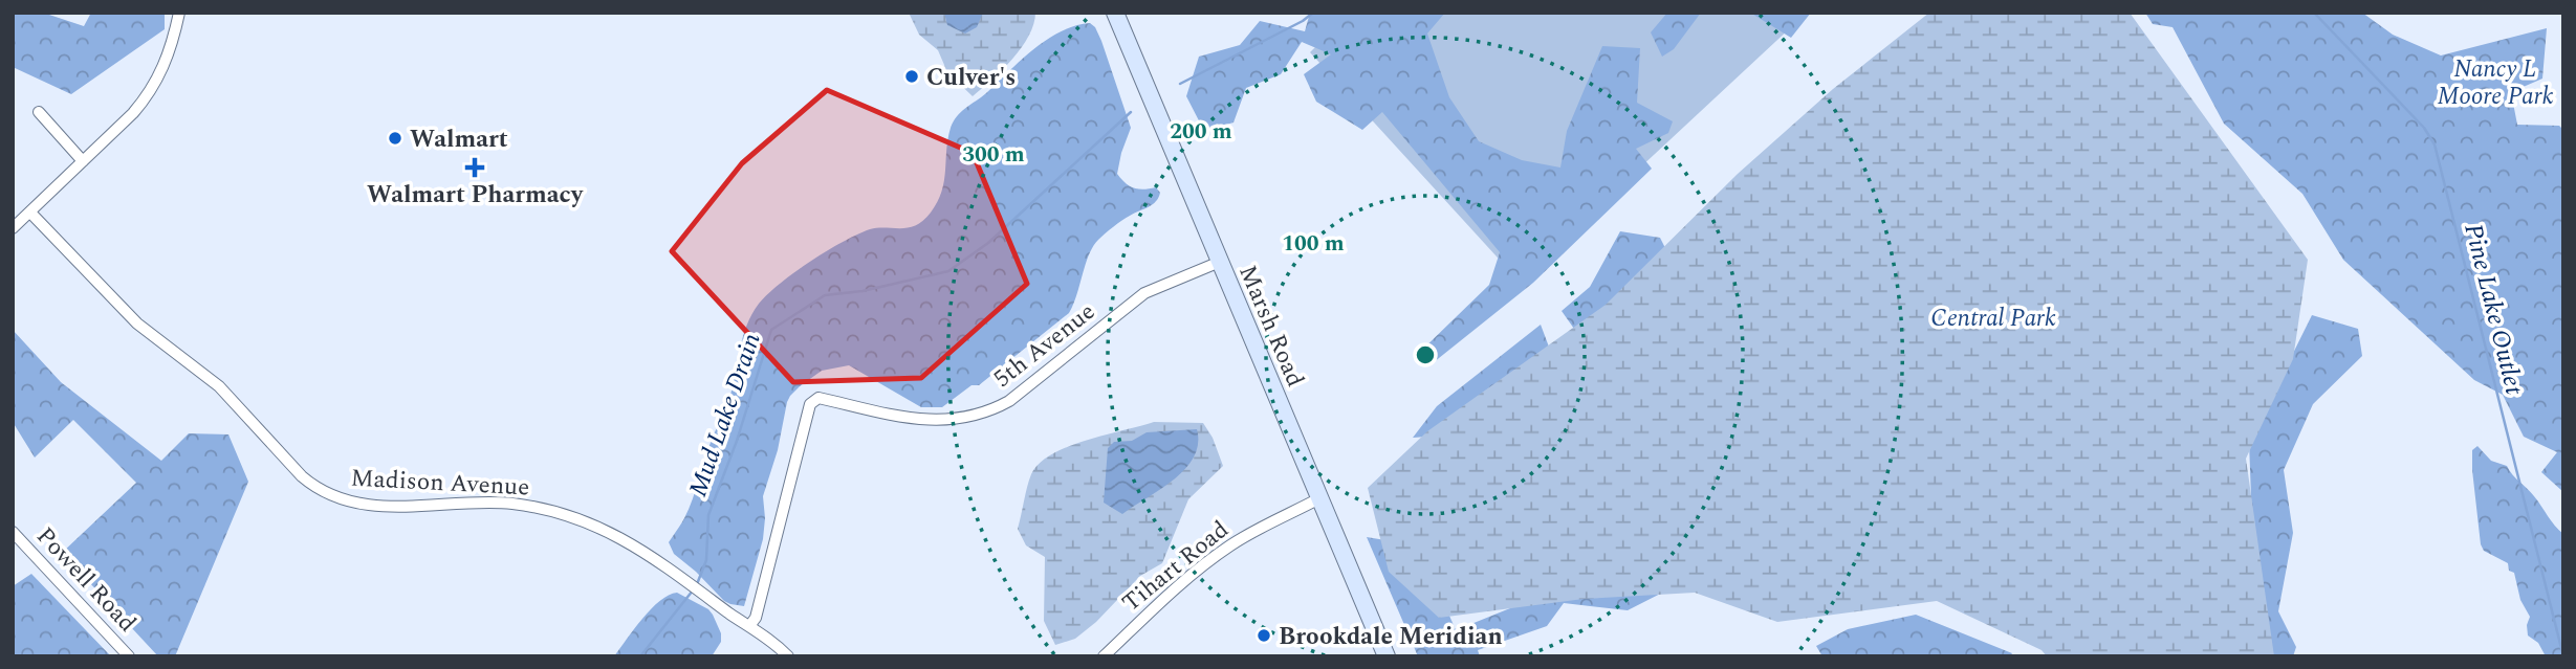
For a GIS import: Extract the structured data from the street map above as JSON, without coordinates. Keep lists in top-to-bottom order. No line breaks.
{"streets":{"main road":["Marsh Road"],"street":["5th Avenue","Madison Avenue","Tihart Road","Powell Road"]},"crossings":[["Marsh Road","5th Avenue"],["Marsh Road","Tihart Road"],["5th Avenue","Madison Avenue"]],"water":["Pine Lake Outlet","Mud Lake Drain"],"parks":["Nancy L Moore Park","Central Park"],"places":{"other":["Culver's","Walmart","Brookdale Meridian"],"health":["Walmart Pharmacy"]},"rings":["200 m","300 m","100 m"]}
